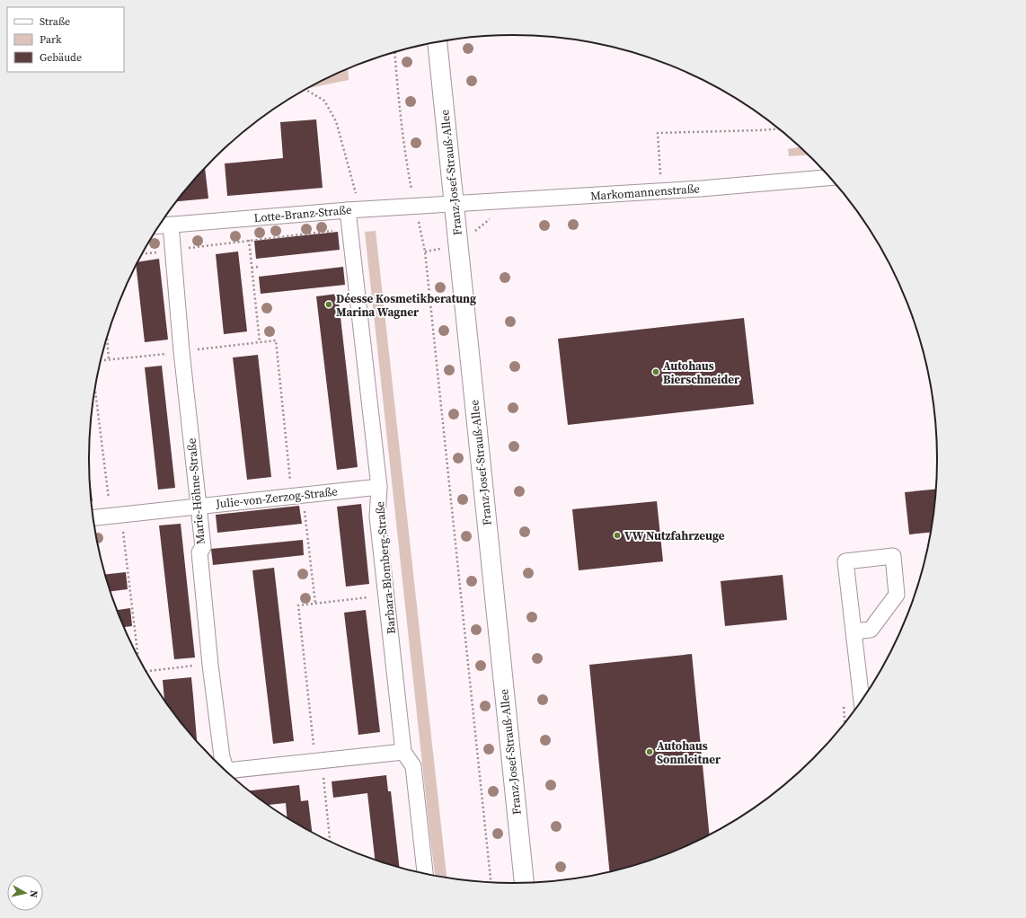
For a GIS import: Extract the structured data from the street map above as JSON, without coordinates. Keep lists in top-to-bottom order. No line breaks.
{"streets":{"street":["Franz-Josef-Strauß-Allee","Markomannenstraße","Lotte-Branz-Straße","Marie-Höhne-Straße","Julie-von-Zerzog-Straße","Barbara-Blomberg-Straße"]},"crossings":[["Franz-Josef-Strauß-Allee","Markomannenstraße"],["Franz-Josef-Strauß-Allee","Lotte-Branz-Straße"],["Markomannenstraße","Lotte-Branz-Straße"],["Lotte-Branz-Straße","Marie-Höhne-Straße"],["Lotte-Branz-Straße","Barbara-Blomberg-Straße"],["Marie-Höhne-Straße","Julie-von-Zerzog-Straße"],["Julie-von-Zerzog-Straße","Barbara-Blomberg-Straße"]],"places":["Déesse Kosmetikberatung Marina Wagner","Autohaus Bierschneider","VW Nutzfahrzeuge","Autohaus Sonnleitner"],"legend":["Straße","Park","Gebäude"],"north":"right"}
